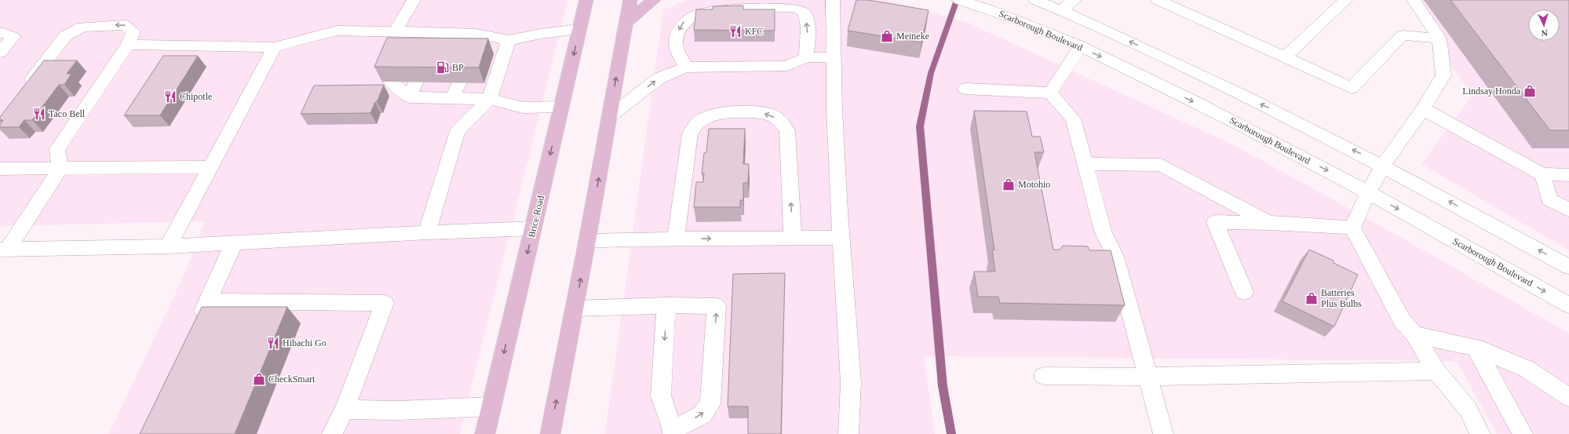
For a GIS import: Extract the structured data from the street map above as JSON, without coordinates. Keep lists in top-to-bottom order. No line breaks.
{"streets":{"main road":["Brice Road"],"street":["Scarborough Boulevard"]},"places":{"restaurant":["KFC","Chipotle","Taco Bell","Hibachi Go"],"shop":["Meineke","Lindsay Honda","Motohio","Batteries Plus Bulbs","CheckSmart"],"fuel station":["BP"]},"north":"bottom"}
